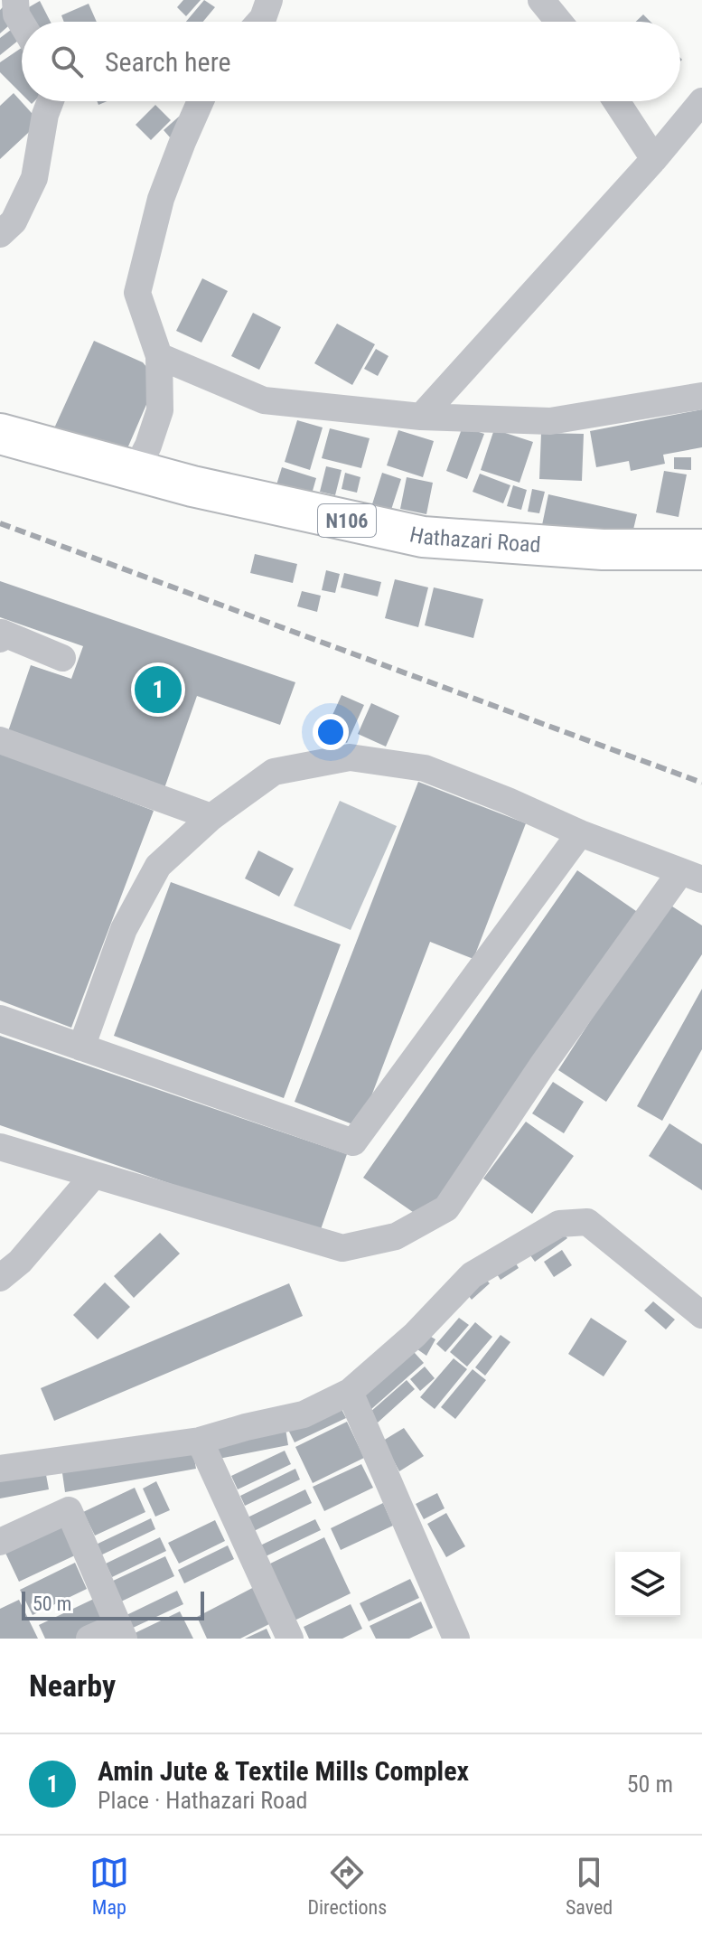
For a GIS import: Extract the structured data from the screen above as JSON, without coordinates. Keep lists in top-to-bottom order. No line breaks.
{"streets":{"highway":["N106","Hathazari Road"]},"scale_bar":"50 m","page":{"search":"Search here","pins":"1","scale":"50 m","heading":"Nearby","list":[{"mark":"1","name":"Amin Jute & Textile Mills Complex","note":"Place · Hathazari Road","value":"50 m"}],"nav":["Map","Directions","Saved"]}}
